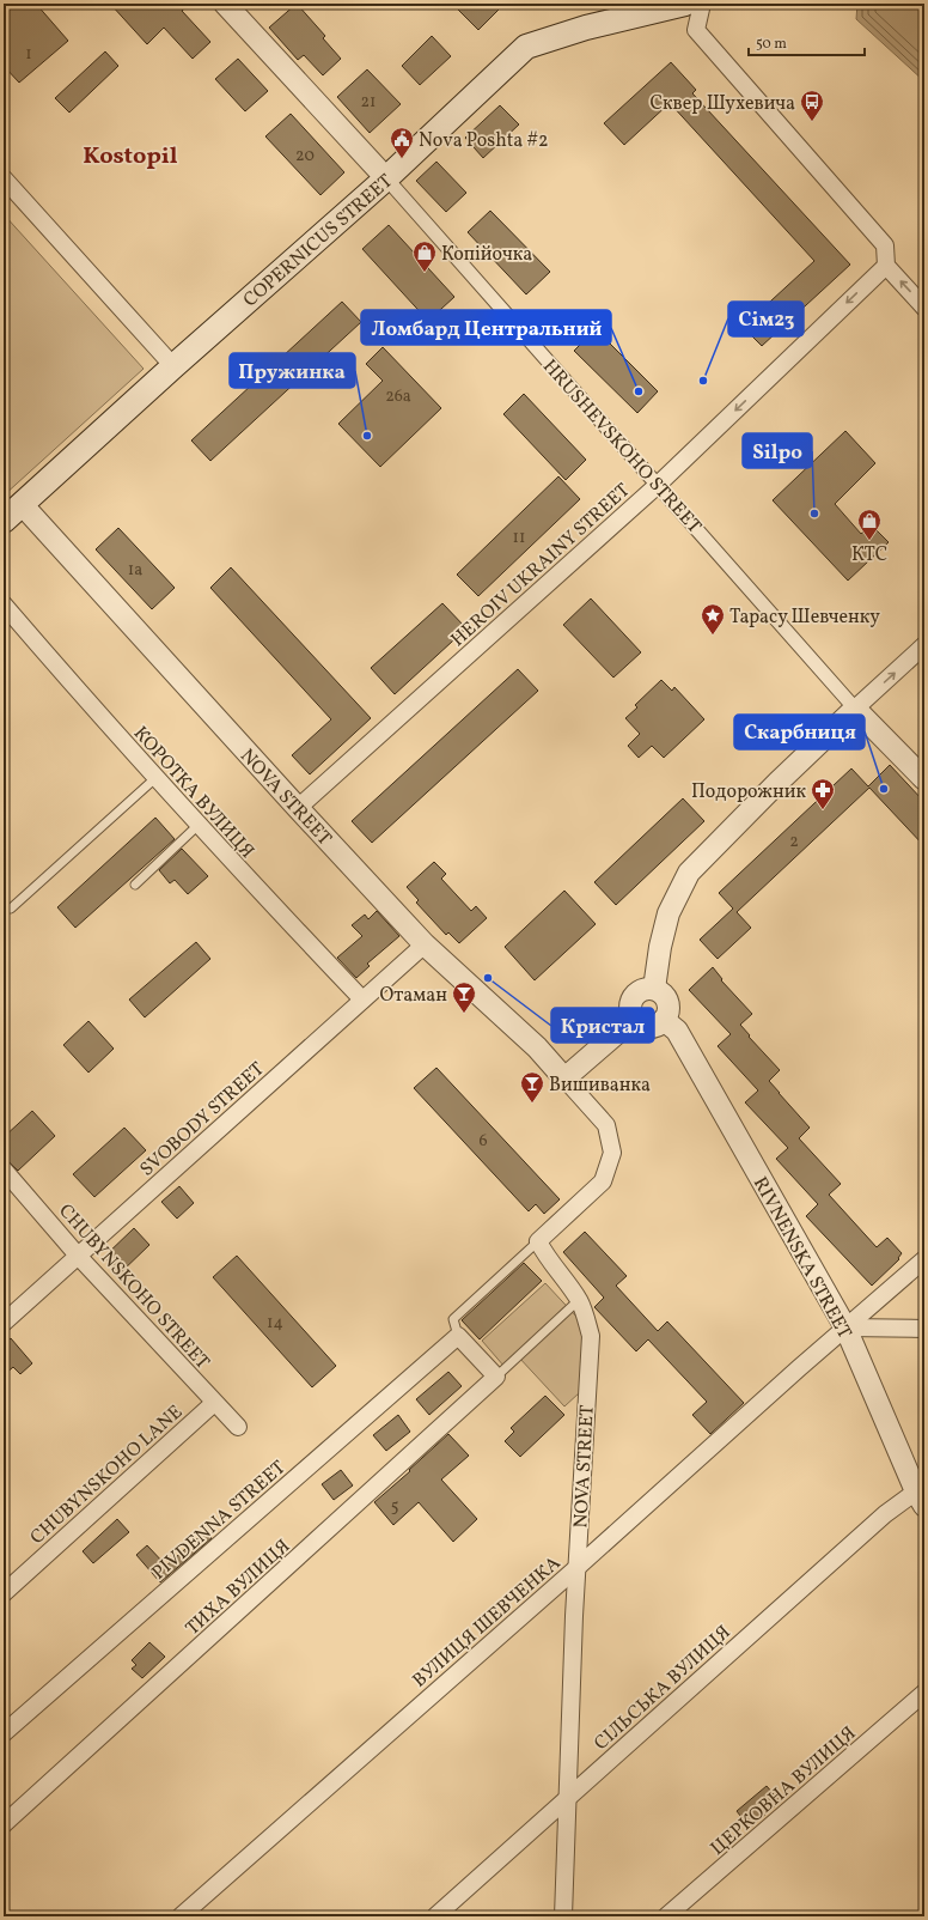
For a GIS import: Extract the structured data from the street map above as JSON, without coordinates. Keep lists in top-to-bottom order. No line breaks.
{"streets":{"main road":["COPERNICUS STREET"],"street":["HRUSHEVSKOHO STREET","HEROIV UKRAINY STREET","КОРОТКА ВУЛИЦЯ","NOVA STREET","SVOBODY STREET","RIVNENSKA STREET","CHUBYNSKOHO STREET","CHUBYNSKOHO LANE","PIVDENNA STREET","ТИХА ВУЛИЦЯ","ВУЛИЦЯ ШЕВЧЕНКА","СІЛЬСЬКА ВУЛИЦЯ","ЦЕРКОВНА ВУЛИЦЯ"]},"crossings":[["COPERNICUS STREET","HRUSHEVSKOHO STREET"],["COPERNICUS STREET","NOVA STREET"],["HRUSHEVSKOHO STREET","HEROIV UKRAINY STREET"],["HEROIV UKRAINY STREET","NOVA STREET"],["КОРОТКА ВУЛИЦЯ","SVOBODY STREET"],["NOVA STREET","SVOBODY STREET"],["NOVA STREET","ВУЛИЦЯ ШЕВЧЕНКА"],["NOVA STREET","СІЛЬСЬКА ВУЛИЦЯ"],["SVOBODY STREET","CHUBYNSKOHO STREET"],["RIVNENSKA STREET","ВУЛИЦЯ ШЕВЧЕНКА"],["RIVNENSKA STREET","СІЛЬСЬКА ВУЛИЦЯ"],["CHUBYNSKOHO STREET","CHUBYNSKOHO LANE"]],"one_way":["HEROIV UKRAINY STREET"],"districts":["Kostopil"],"places":{"bus stop":["Сквер Шухевича"],"public building":["Nova Poshta #2"],"shop":["Копійочка","КТС"],"other":["Сім23","Ломбард Центральний","Пружинка","Silpo","Скарбниця","Кристал"],"place":["Тарасу Шевченку"],"pharmacy":["Подорожник"],"bar":["Отаман","Вишиванка"]},"house_numbers":["1","21","20","26а","11","1а","2","6","14","5"],"scale_bar":"50 m"}
